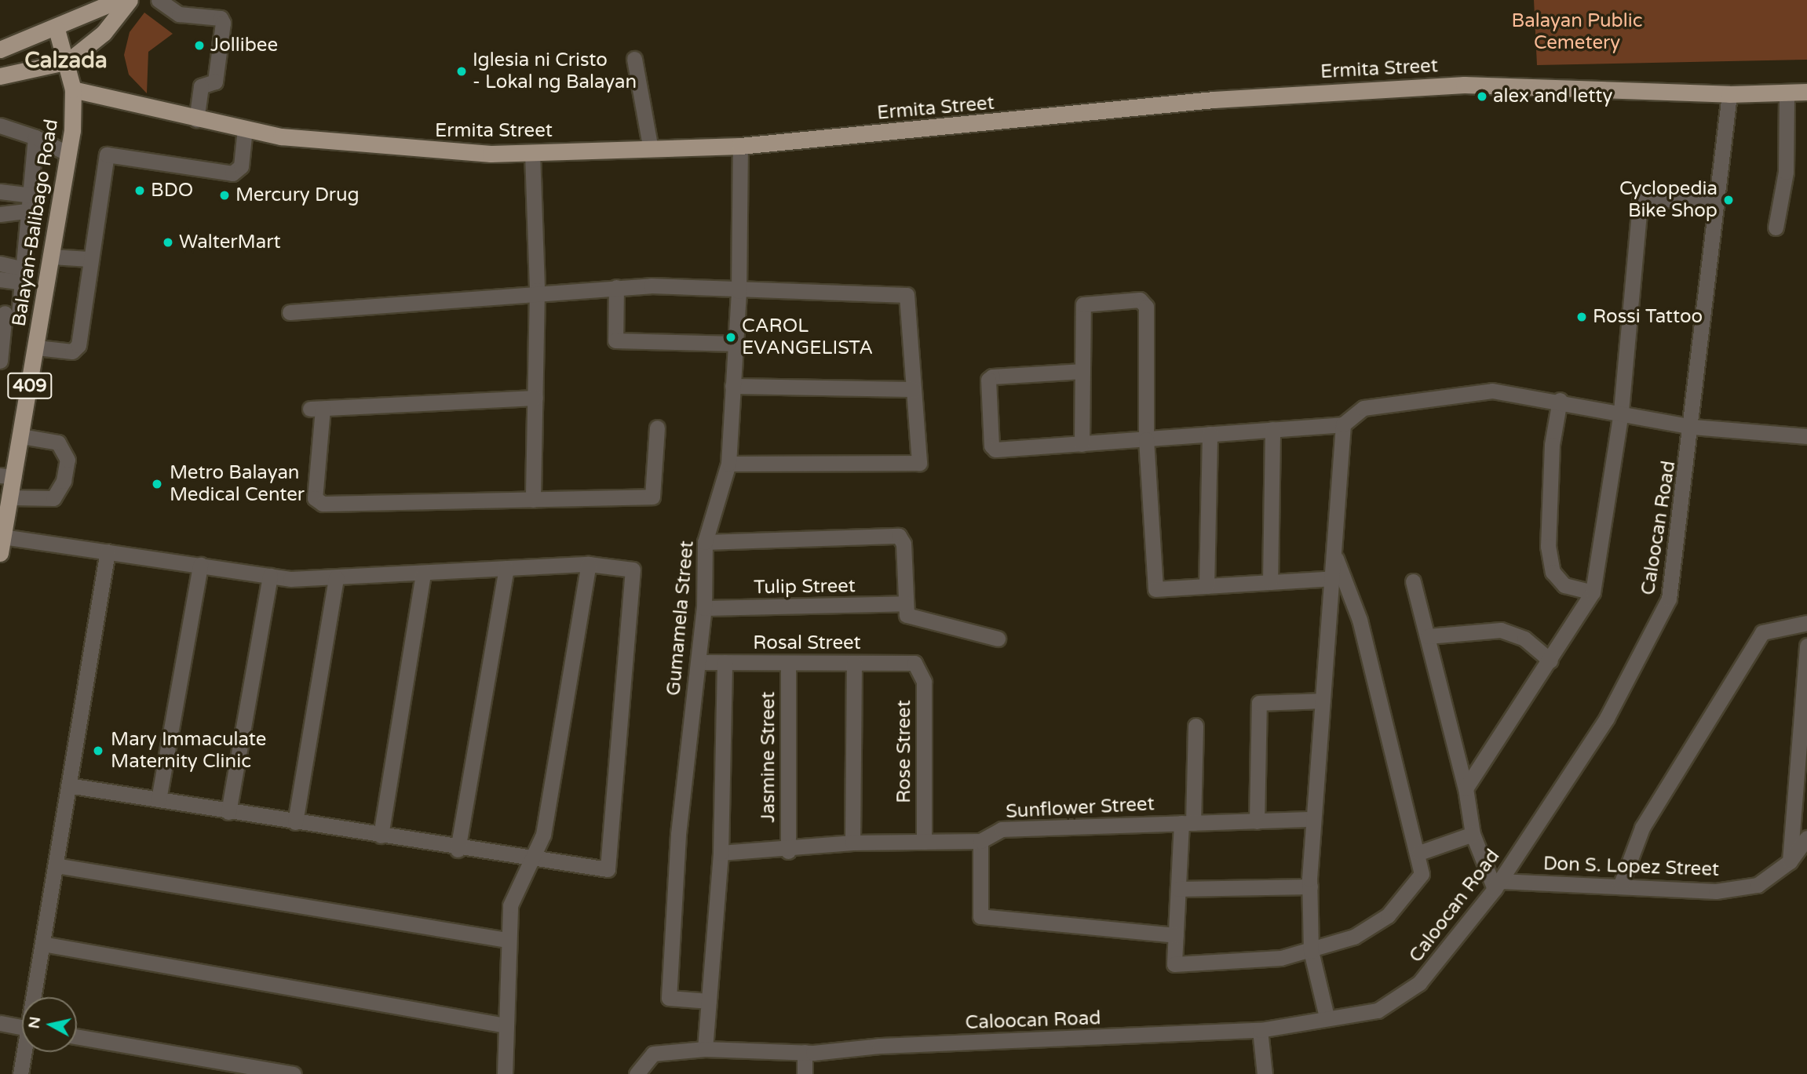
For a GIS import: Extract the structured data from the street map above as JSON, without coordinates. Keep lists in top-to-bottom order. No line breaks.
{"streets":{"main road":["Ermita Street","Balayan-Balibago Road","409"],"street":["Caloocan Road","Tulip Street","Gumamela Street","Rosal Street","Rose Street","Jasmine Street","Sunflower Street","Don S. Lopez Street"]},"crossings":[["Ermita Street","Balayan-Balibago Road"],["Ermita Street","Caloocan Road"],["Ermita Street","Gumamela Street"],["Caloocan Road","Don S. Lopez Street"],["Tulip Street","Gumamela Street"],["Gumamela Street","Rosal Street"],["Rosal Street","Rose Street"],["Rosal Street","Jasmine Street"],["Rose Street","Sunflower Street"],["Jasmine Street","Sunflower Street"]],"districts":["Calzada"],"parks":["Balayan Public Cemetery"],"places":["Jollibee","Iglesia ni Cristo - Lokal ng Balayan","alex and letty","BDO","Mercury Drug","Cyclopedia Bike Shop","WalterMart","Rossi Tattoo","CAROL EVANGELISTA","Metro Balayan Medical Center","Mary Immaculate Maternity Clinic"],"north":"left"}
